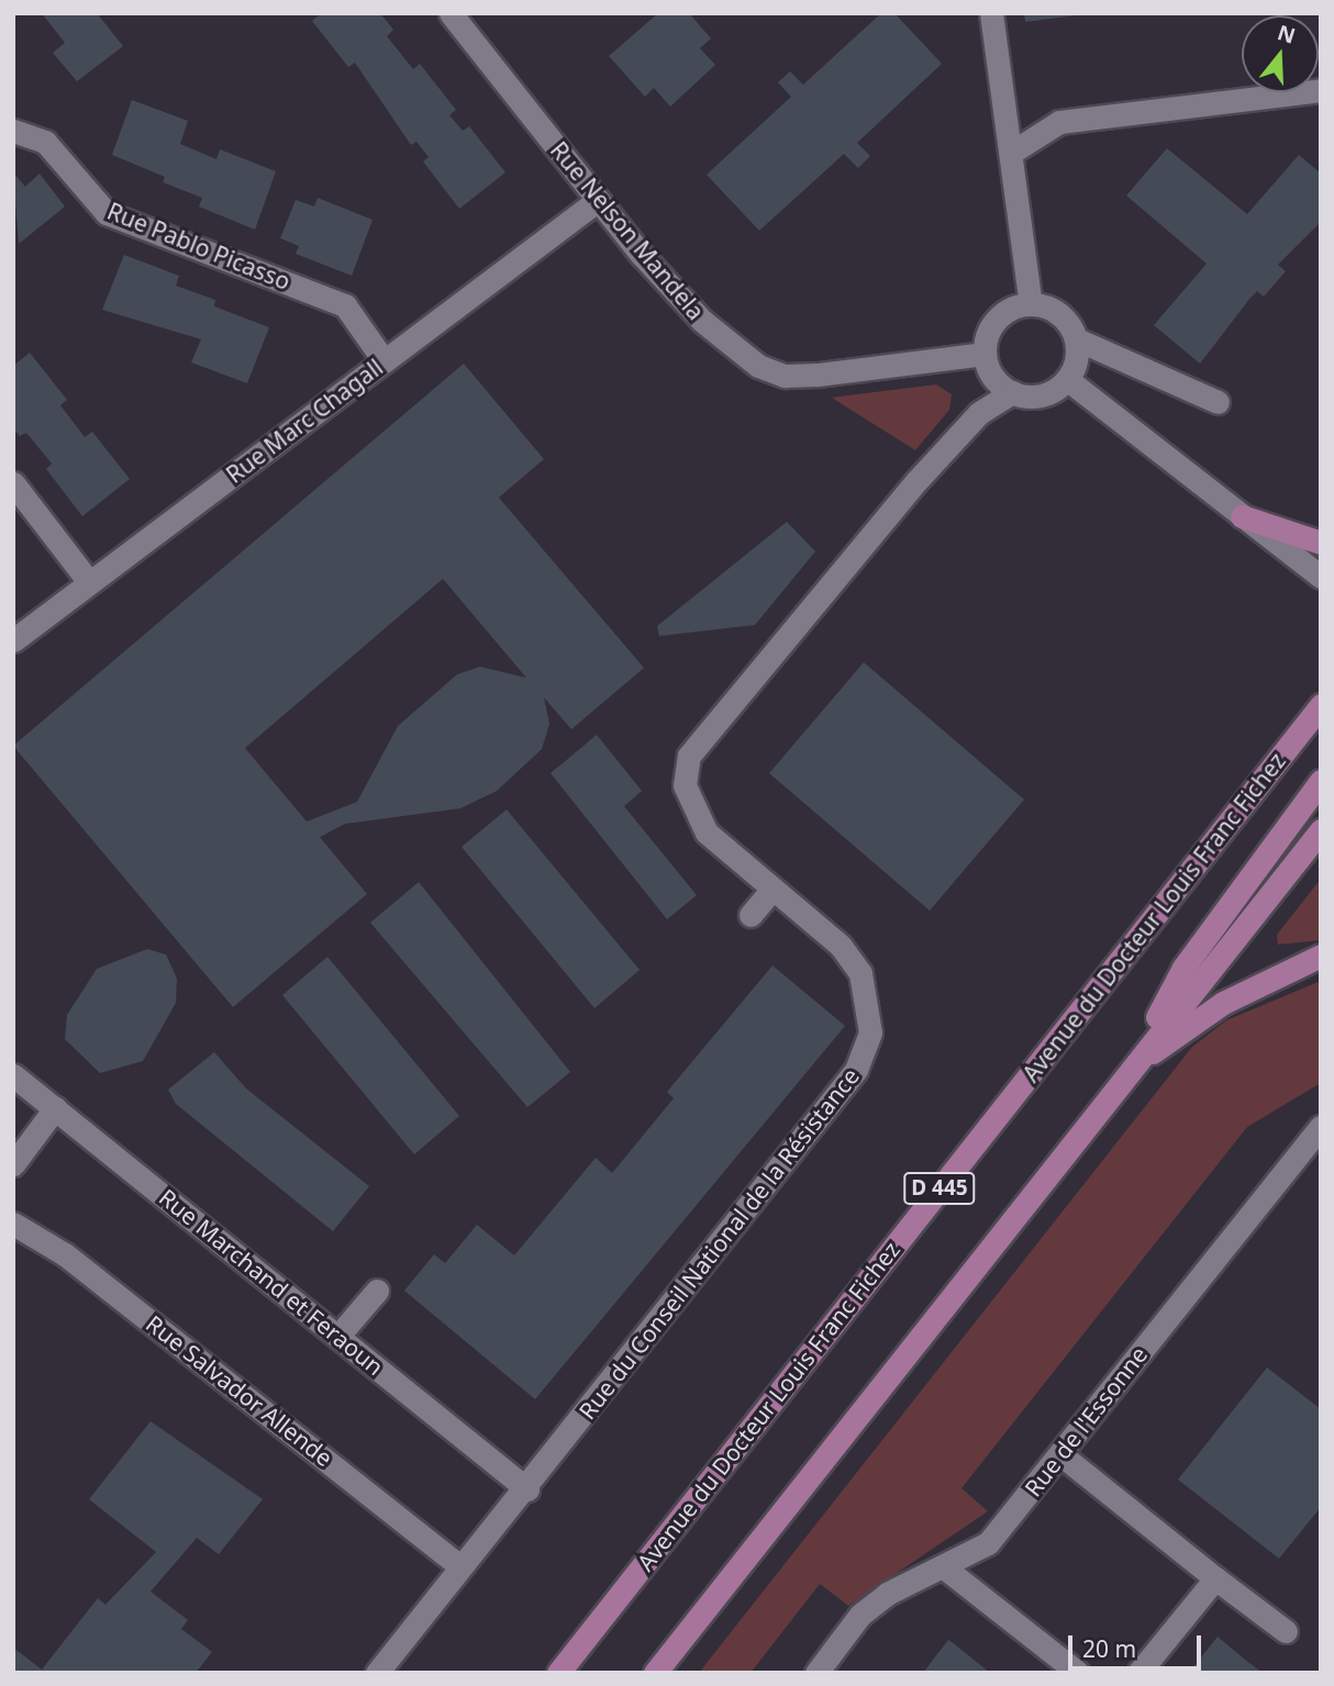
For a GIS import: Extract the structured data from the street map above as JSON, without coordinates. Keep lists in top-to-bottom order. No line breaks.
{"streets":{"main road":["Avenue du Docteur Louis Franc Fichez","D 445"],"street":["Rue Nelson Mandela","Rue Pablo Picasso","Rue Marc Chagall","Rue du Conseil National de la Résistance","Rue Marchand et Feraoun","Rue Salvador Allende","Rue de l'Essonne"]},"crossings":[["Rue Nelson Mandela","Rue Marc Chagall"],["Rue Nelson Mandela","Rue du Conseil National de la Résistance"],["Rue Pablo Picasso","Rue Marc Chagall"],["Rue du Conseil National de la Résistance","Rue Marchand et Feraoun"],["Rue du Conseil National de la Résistance","Rue Salvador Allende"]],"scale_bar":"20 m","north":"top"}
